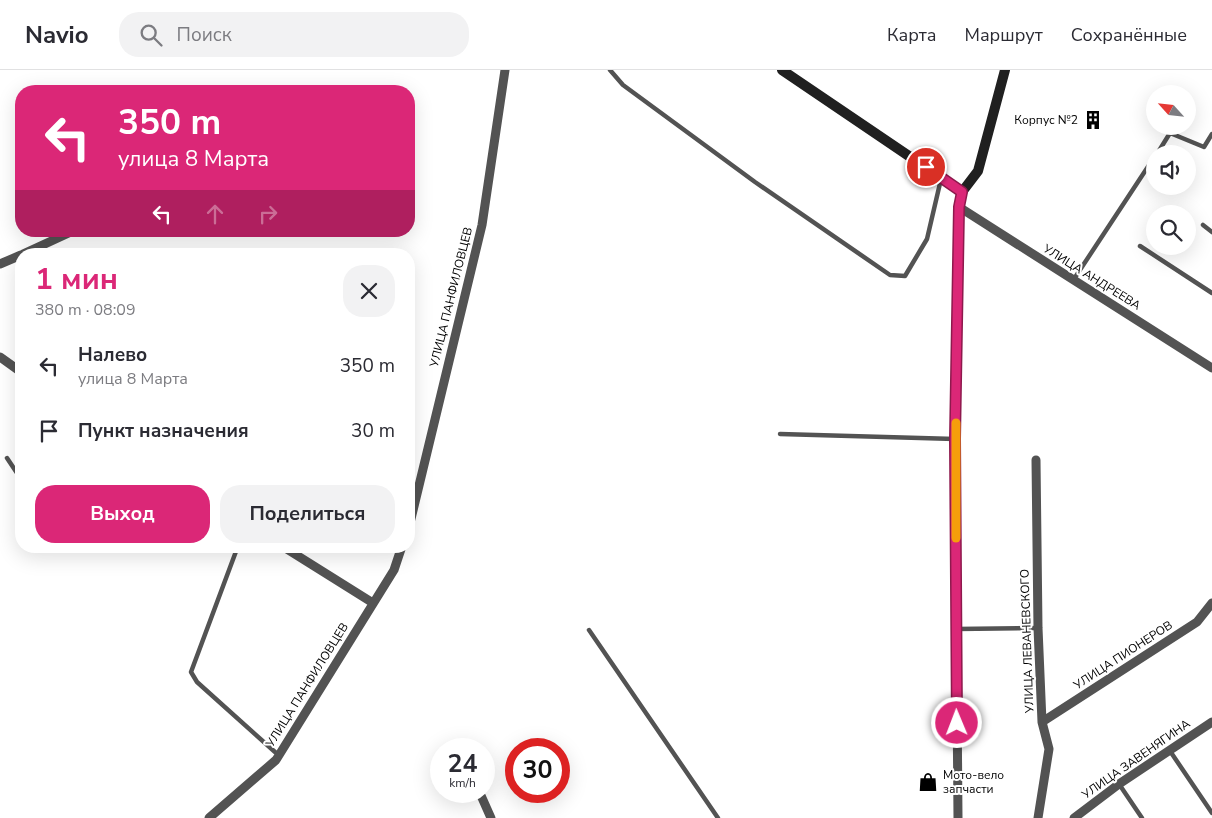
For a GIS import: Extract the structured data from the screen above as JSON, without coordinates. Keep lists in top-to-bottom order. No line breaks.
{"streets":{"street":["УЛИЦА АНДРЕЕВА","УЛИЦА ПАНФИЛОВЦЕВ","УЛИЦА ЛЕВАНЕВСКОГО","УЛИЦА ПИОНЕРОВ","УЛИЦА ЗАВЕНЯГИНА"]},"crossings":[["УЛИЦА ЛЕВАНЕВСКОГО","УЛИЦА ПИОНЕРОВ"]],"places":{"building":["Корпус №2"],"shop":["Мото-вело запчасти"]},"north":"top left","page":{"header":"Navio","search":"Поиск","nav":["Карта","Маршрут","Сохранённые"],"turn":["350 m","улица 8 Марта"],"heading":["1 мин","380 m · 08:09"],"list":[{"name":"Налево","note":"улица 8 Марта","value":"350 m"},{"name":"Пункт назначения","value":"30 m"}],"buttons":["Выход","Поделиться"],"speed":"24 km/h","limit":"30"}}
